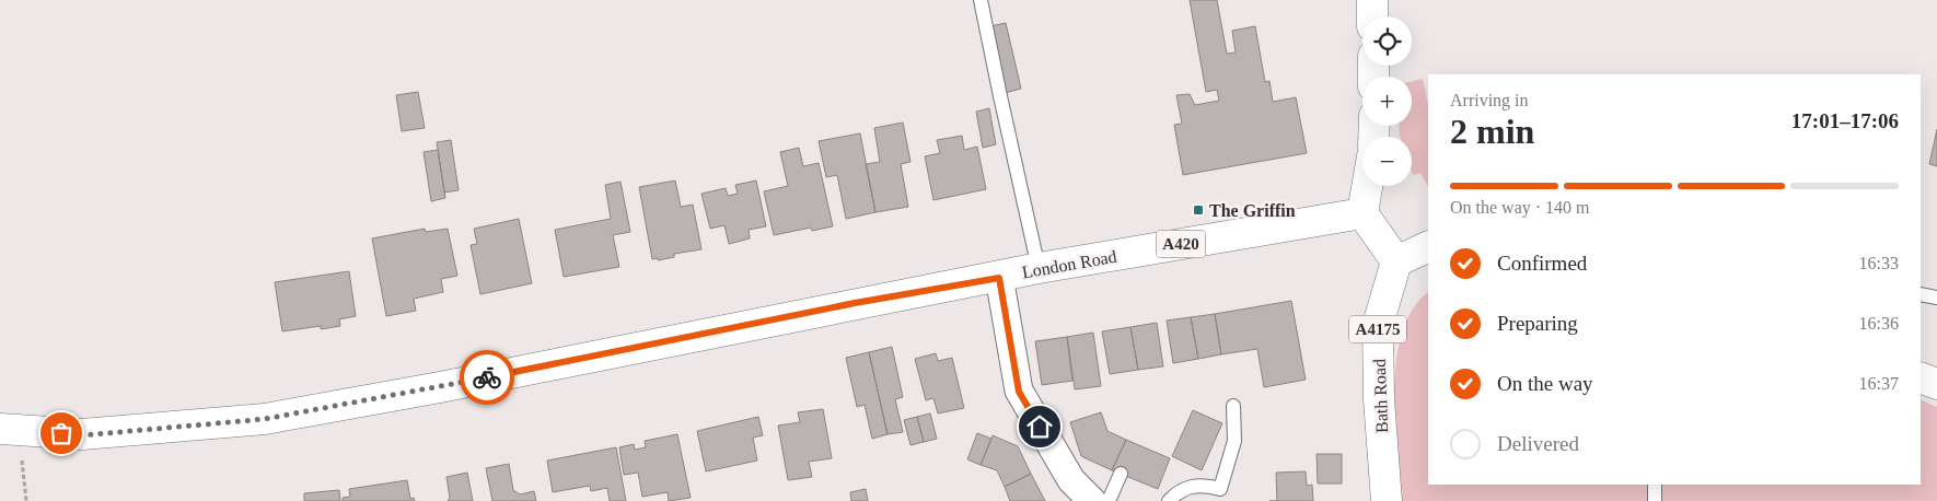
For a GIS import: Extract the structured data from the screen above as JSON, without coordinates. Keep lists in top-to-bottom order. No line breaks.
{"streets":{"main road":["A420","London Road","A4175","Bath Road"]},"places":{"transit":["The Griffin"]},"page":{"map_buttons":["+","−"],"heading":["2 min","Arriving in","17:01–17:06"],"bar":"On the way · 140 m","list":[["Confirmed","16:33"],["Preparing","16:36"],["On the way","16:37"],"Delivered"]}}
